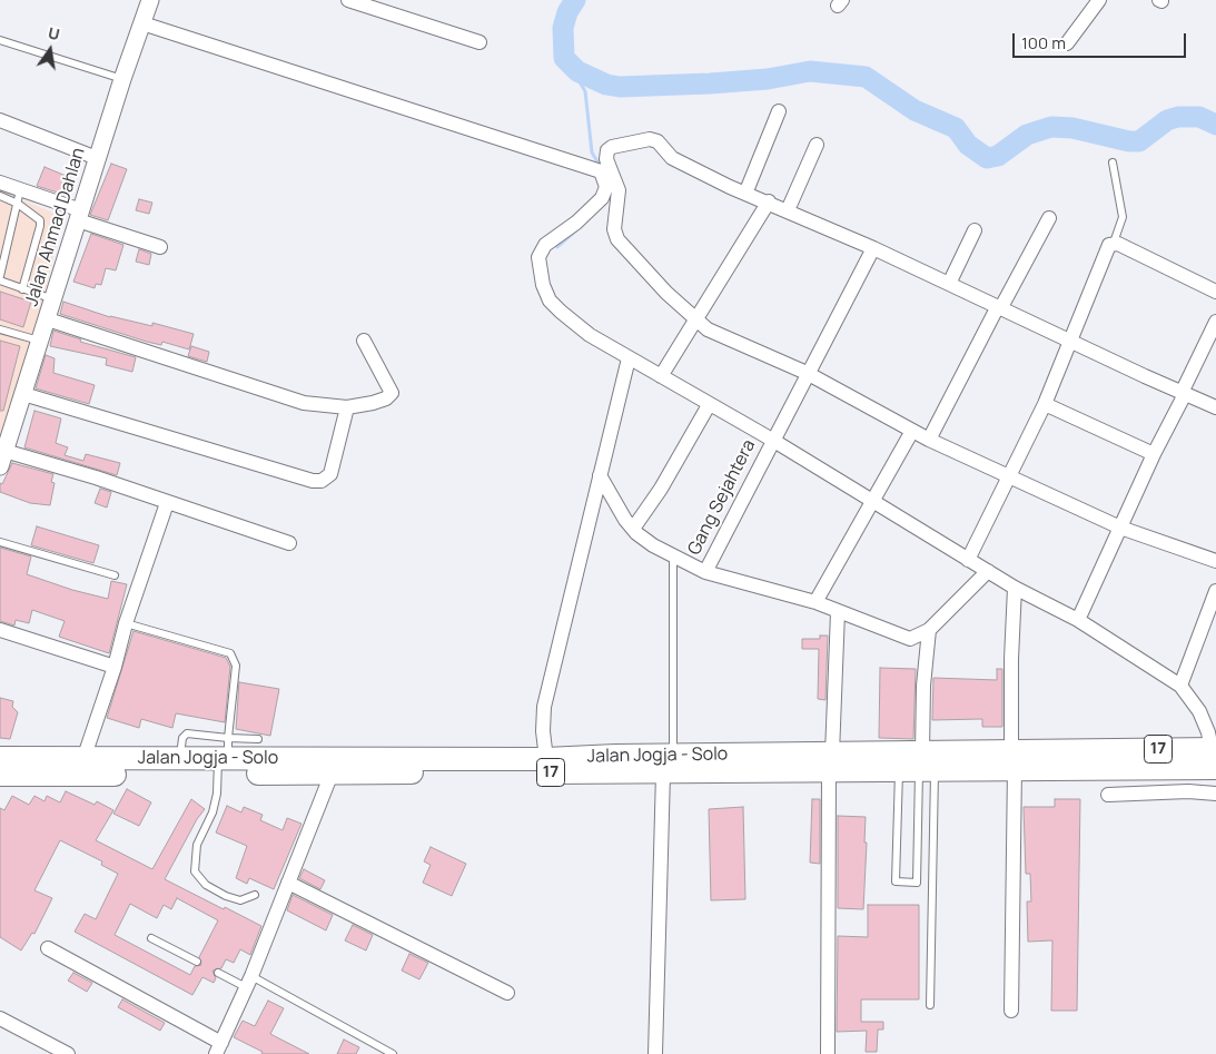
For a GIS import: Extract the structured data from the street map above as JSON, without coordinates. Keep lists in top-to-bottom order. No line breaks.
{"streets":{"highway":["17","Jalan Jogja - Solo"],"street":["Jalan Ahmad Dahlan","Gang Sejahtera"]},"scale_bar":"100 m","north":"top"}
